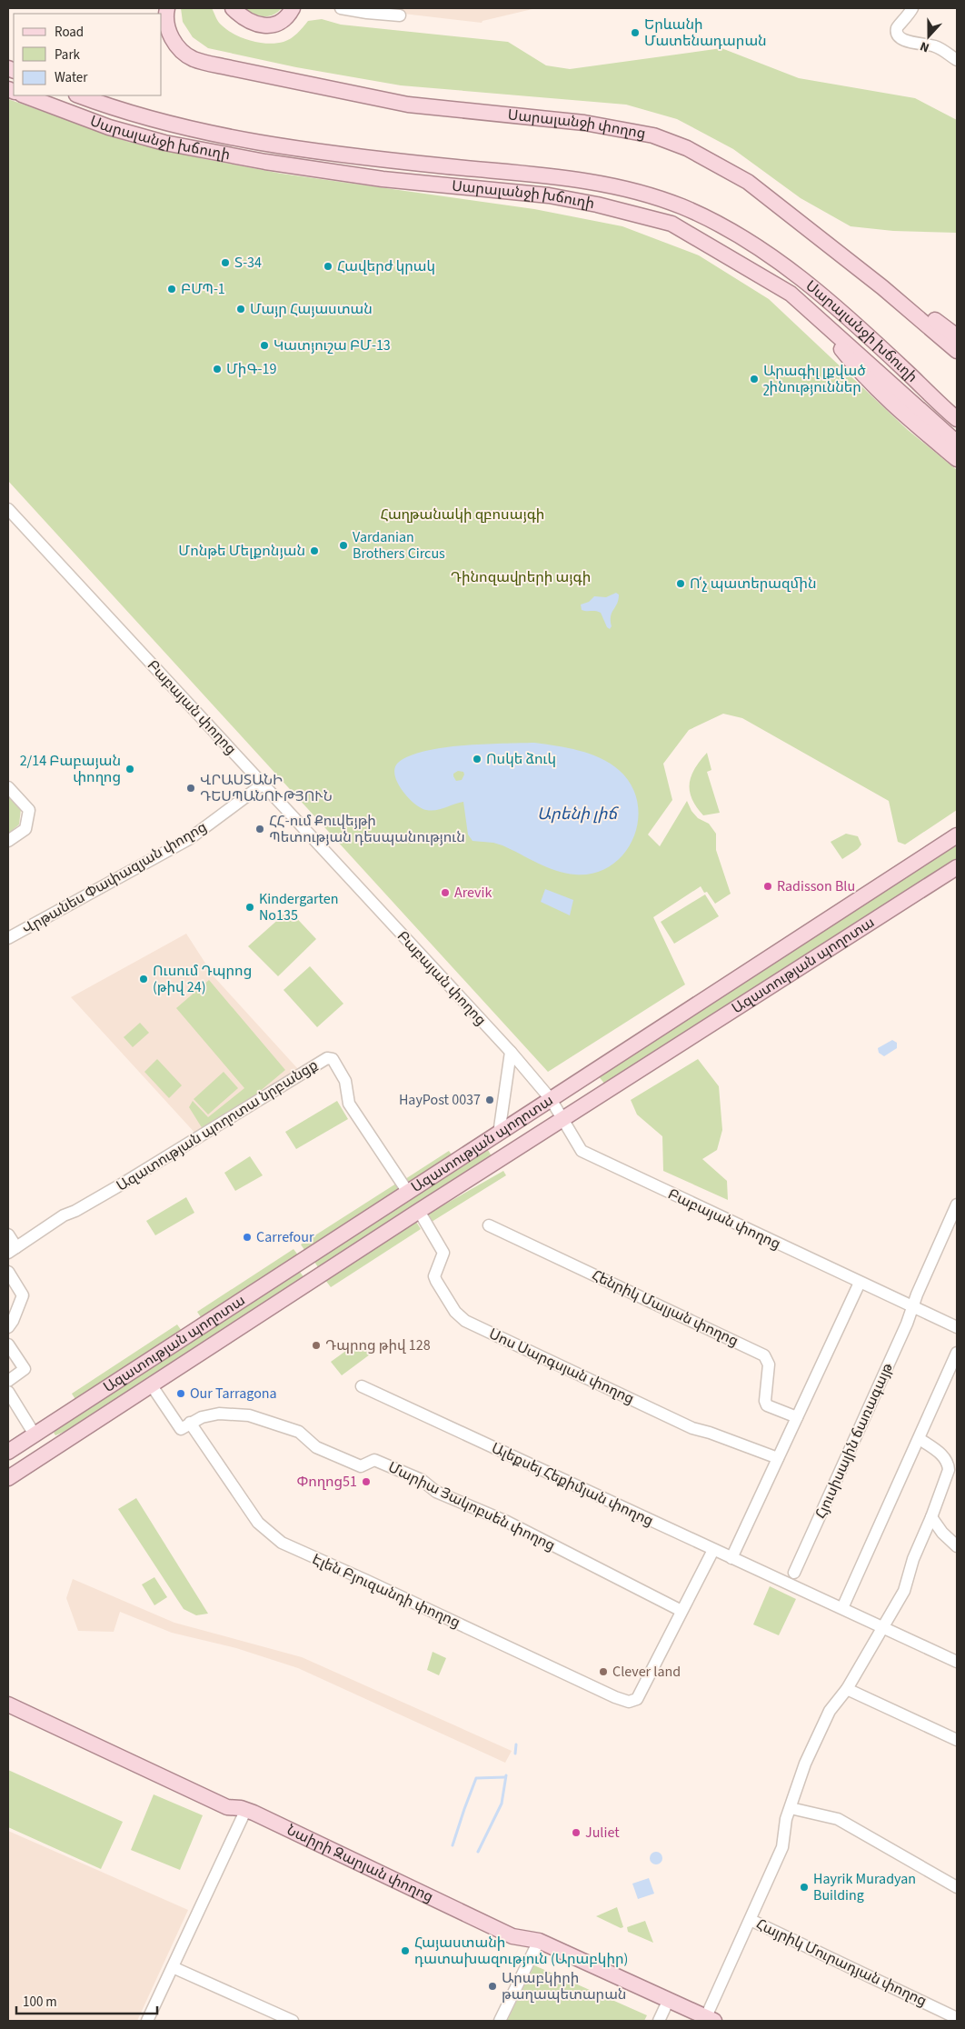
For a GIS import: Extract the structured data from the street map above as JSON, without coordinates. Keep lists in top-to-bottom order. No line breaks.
{"streets":{"main road":["Սարալանջի փողոց","Սարալանջի խճուղի","Ազատության պողոտա","Նաիրի Զարյան փողոց"],"street":["Բաբայան փողոց","Վրթանես Փափազյան փողոց","Ազատության պողոտա նրբանցք","Հենրիկ Մալյան փողոց","Սոս Սարգսյան փողոց","Հյուսիսային ճառագայթ","Ալեքսեյ Հեքիմյան փողոց","Մարիա Յակոբսեն փողոց","Էլեն Բյուզանդի փողոց","Հայրիկ Մուրադյան փողոց"]},"crossings":[["Բաբայան փողոց","Վրթանես Փափազյան փողոց"],["Բաբայան փողոց","Ազատության պողոտա"],["Բաբայան փողոց","Հյուսիսային ճառագայթ"],["Ազատության պողոտա","Ազատության պողոտա նրբանցք"],["Ազատության պողոտա","Սոս Սարգսյան փողոց"],["Ազատության պողոտա","Մարիա Յակոբսեն փողոց"],["Մարիա Յակոբսեն փողոց","Էլեն Բյուզանդի փողոց"]],"water":["Արենի լիճ"],"parks":["Հաղթանակի զբոսայգի","Դինոզավրերի այգի"],"places":["Երևանի Մատենադարան","Տ-34","Հավերժ կրակ","ԲՄՊ-1","Մայր Հայաստան","Կատյուշա ԲՄ-13","ՄիԳ-19","Արագիլ լքված շինություններ","Vardanian Brothers Circus","Մոնթե Մելքոնյան","Ո՛չ պատերազմին","Ոսկե ձուկ","2/14 Բաբայան փողոց","ՎՐԱՍՏԱՆԻ ԴԵՍՊԱՆՈՒԹՅՈՒՆ","ՀՀ-ում Քուվեյթի Պետության դեսպանություն","Radisson Blu","Arevik","Kindergarten No135","Ուսում Դպրոց (թիվ 24)","HayPost 0037","Carrefour","Դպրոց թիվ 128","Our Tarragona","Փողոց51","Clever land","Juliet","Hayrik Muradyan Building","Հայաստանի դատախազություն (Արաբկիր)","Արաբկիրի թաղապետարան"],"legend":["Road","Park","Water"],"scale_bar":"100 m","north":"bottom"}
